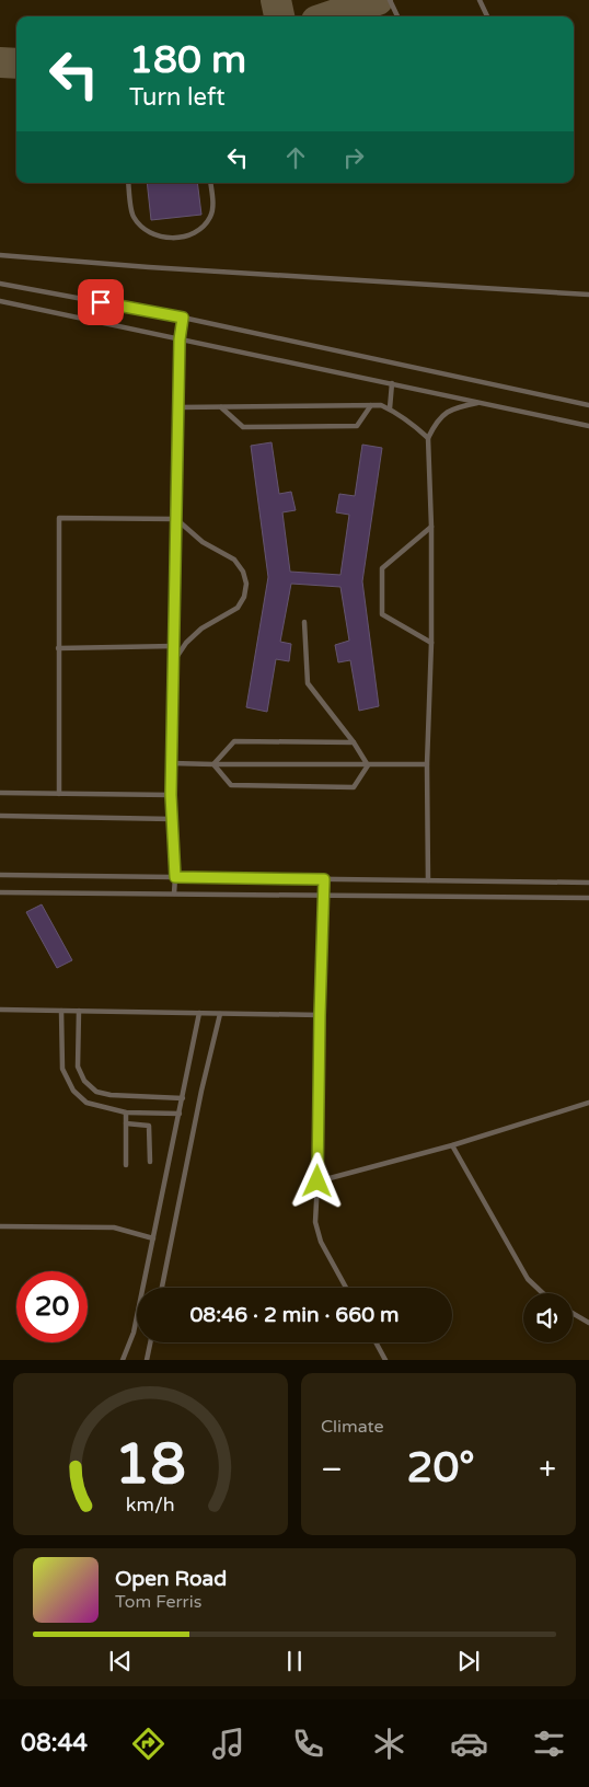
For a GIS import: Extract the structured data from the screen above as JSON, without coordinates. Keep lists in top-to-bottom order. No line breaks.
{"page":{"turn":["180 m","Turn left"],"limit":"20","trip":"08:46 · 2 min · 660 m","tile":"Climate","heat":["−","20°","+"],"song":["Open Road","Tom Ferris"],"tabs":"08:44","gauge":["18","km/h"]}}
